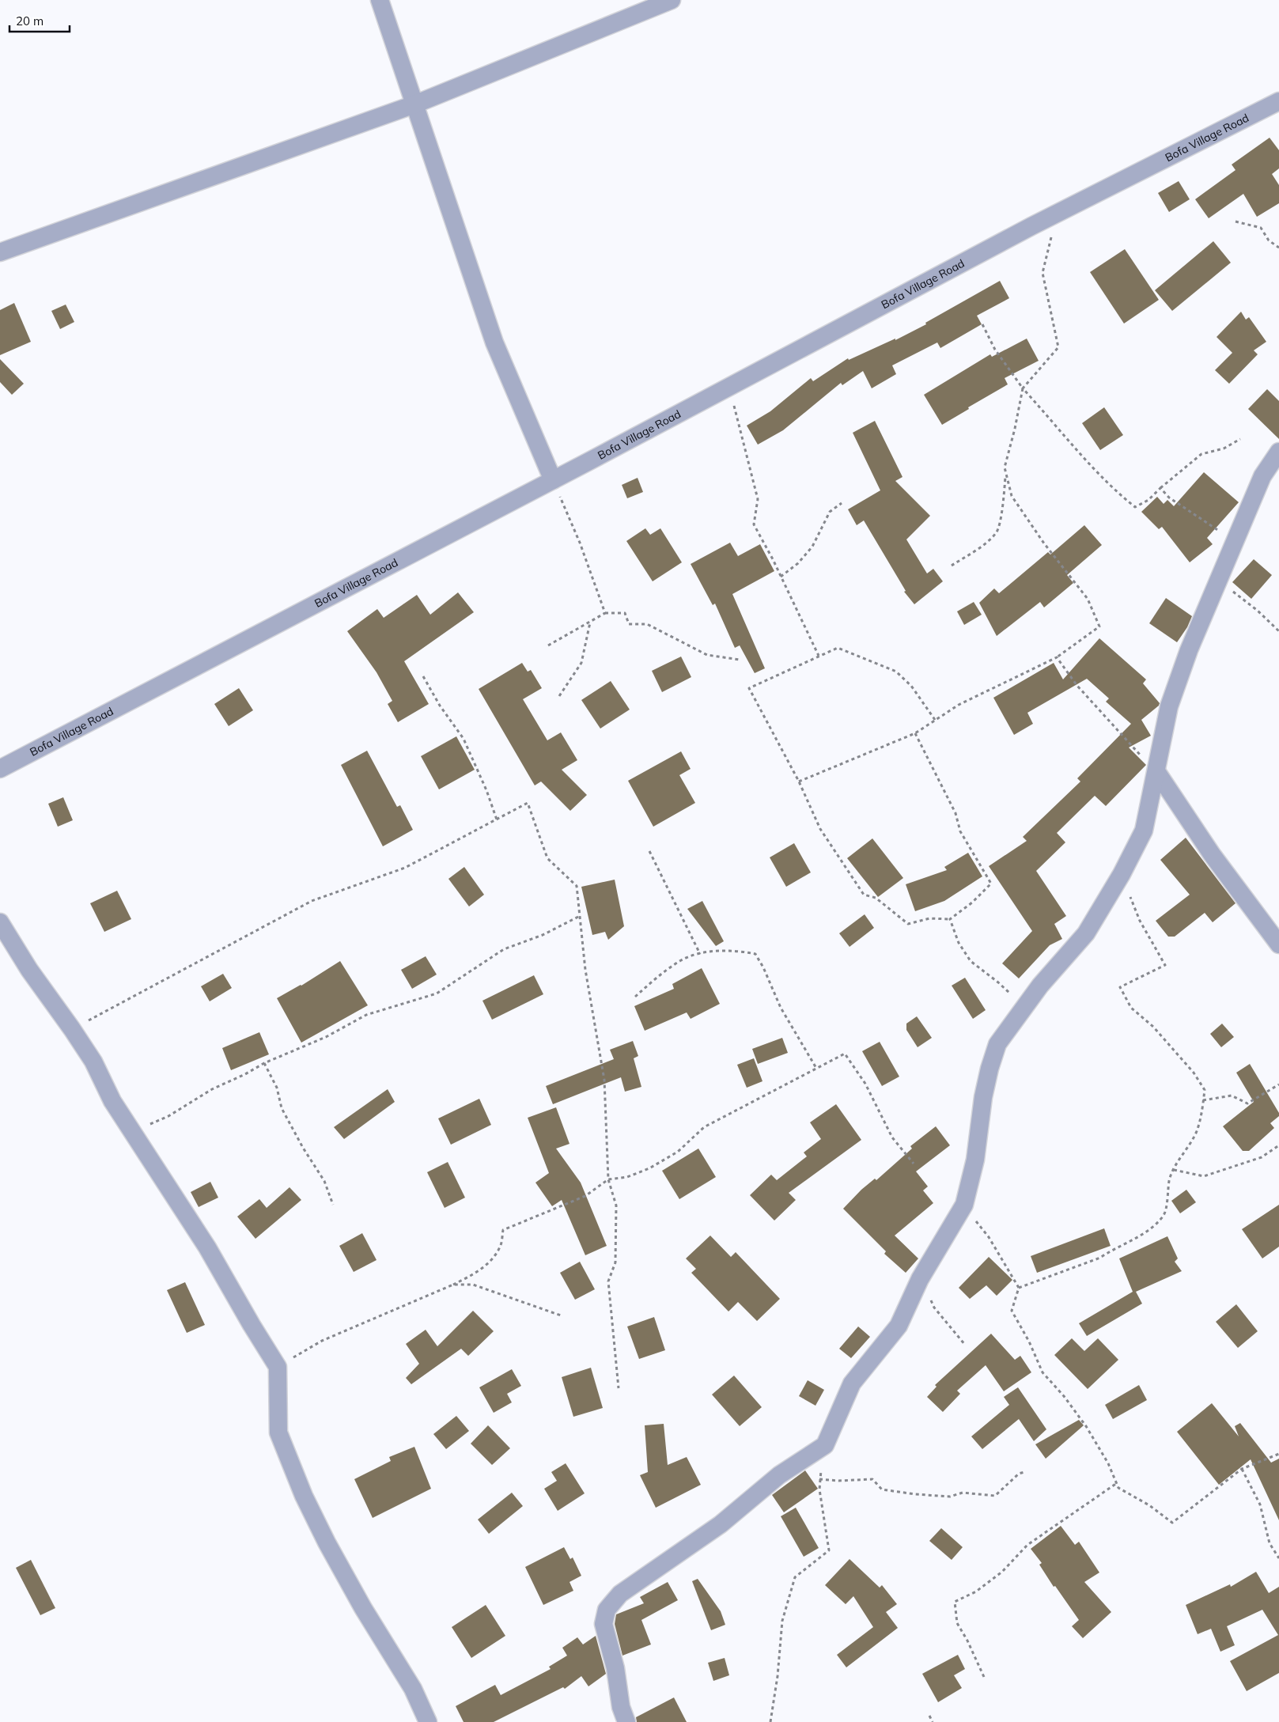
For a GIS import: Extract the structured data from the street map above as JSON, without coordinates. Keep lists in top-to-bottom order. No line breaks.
{"streets":{"street":["Bofa Village Road"]},"scale_bar":"20 m"}
